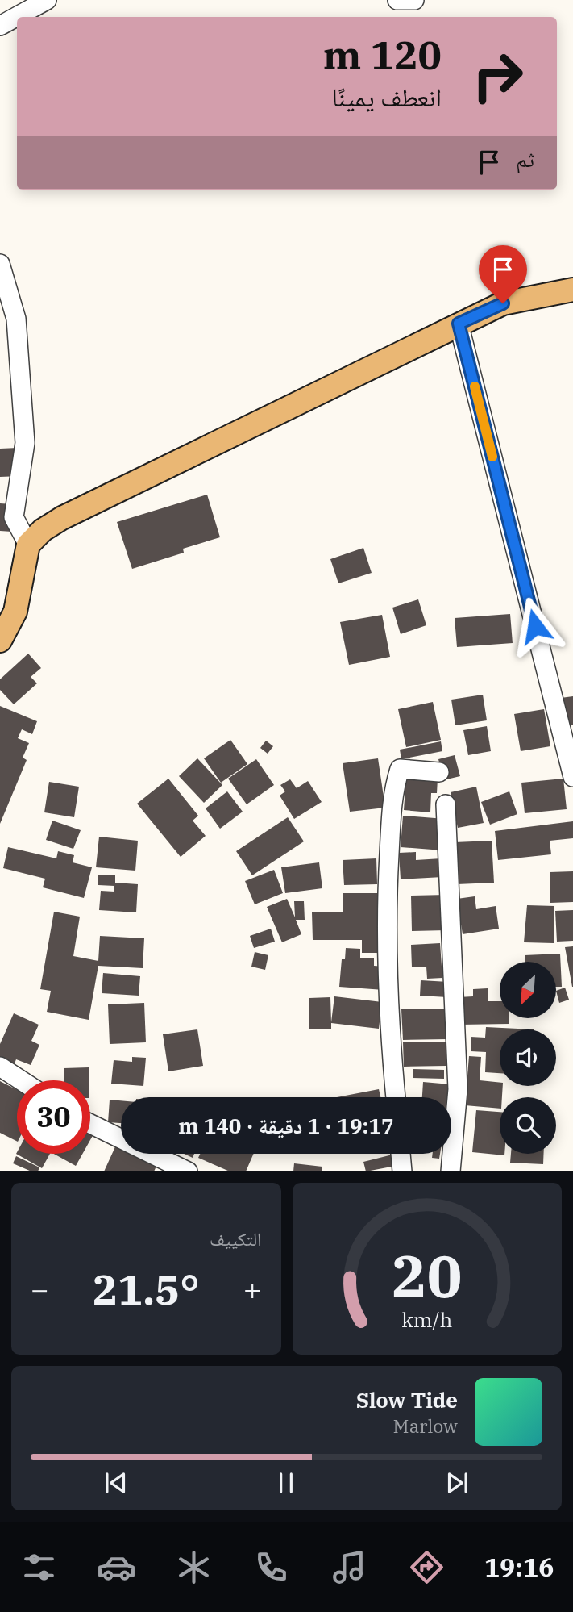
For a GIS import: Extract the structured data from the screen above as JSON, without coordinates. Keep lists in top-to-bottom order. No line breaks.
{"north":"bottom left","page":{"turn":["120 m","انعطف يمينًا"],"then":"ثم","limit":"30","trip":"19:17 · 1 دقيقة · 140 m","tile":"التكييف","heat":["−","21.5°","+"],"song":["Slow Tide","Marlow"],"tabs":"19:16","gauge":["20","km/h"]}}
